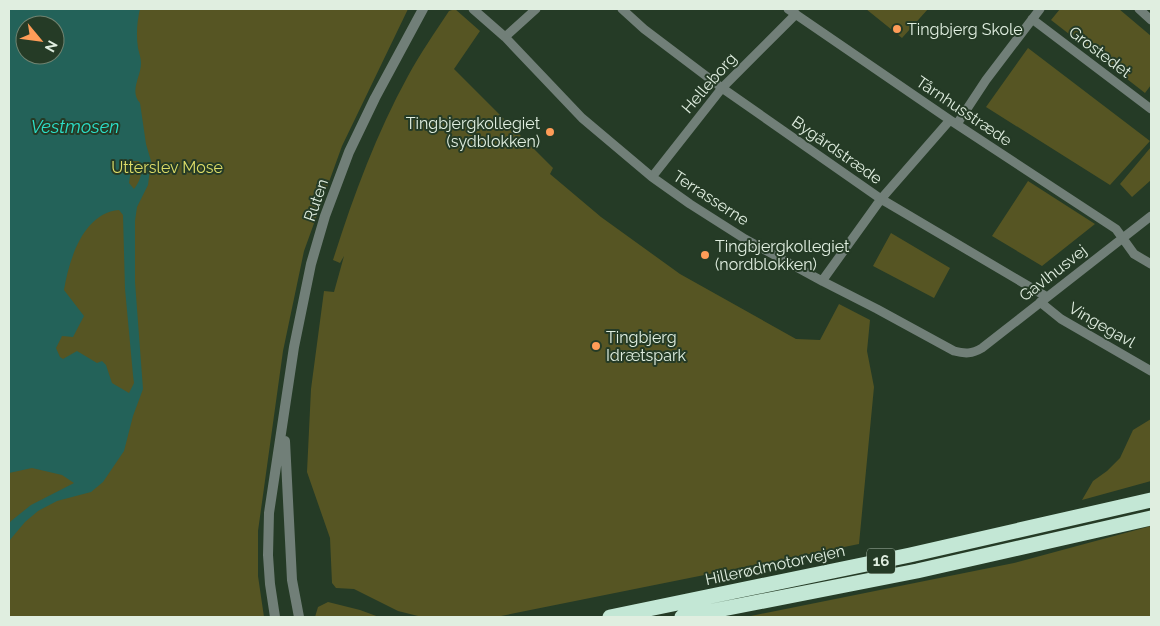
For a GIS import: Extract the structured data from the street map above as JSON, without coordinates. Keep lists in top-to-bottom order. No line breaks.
{"streets":{"highway":["16","Hillerødmotorvejen"],"street":["Grostedet","Helleborg","Tårnhusstræde","Bygårdstræde","Terrasserne","Ruten","Gavlhusvej","Vingegavl"]},"crossings":[["Helleborg","Tårnhusstræde"],["Helleborg","Bygårdstræde"],["Helleborg","Terrasserne"],["Tårnhusstræde","Gavlhusvej"],["Bygårdstræde","Gavlhusvej"],["Bygårdstræde","Vingegavl"],["Terrasserne","Gavlhusvej"],["Gavlhusvej","Vingegavl"]],"water":["Vestmosen"],"parks":["Utterslev Mose"],"places":["Tingbjerg Skole","Tingbjergkollegiet (sydblokken)","Tingbjergkollegiet (nordblokken)","Tingbjerg Idrætspark"],"north":"bottom right"}
